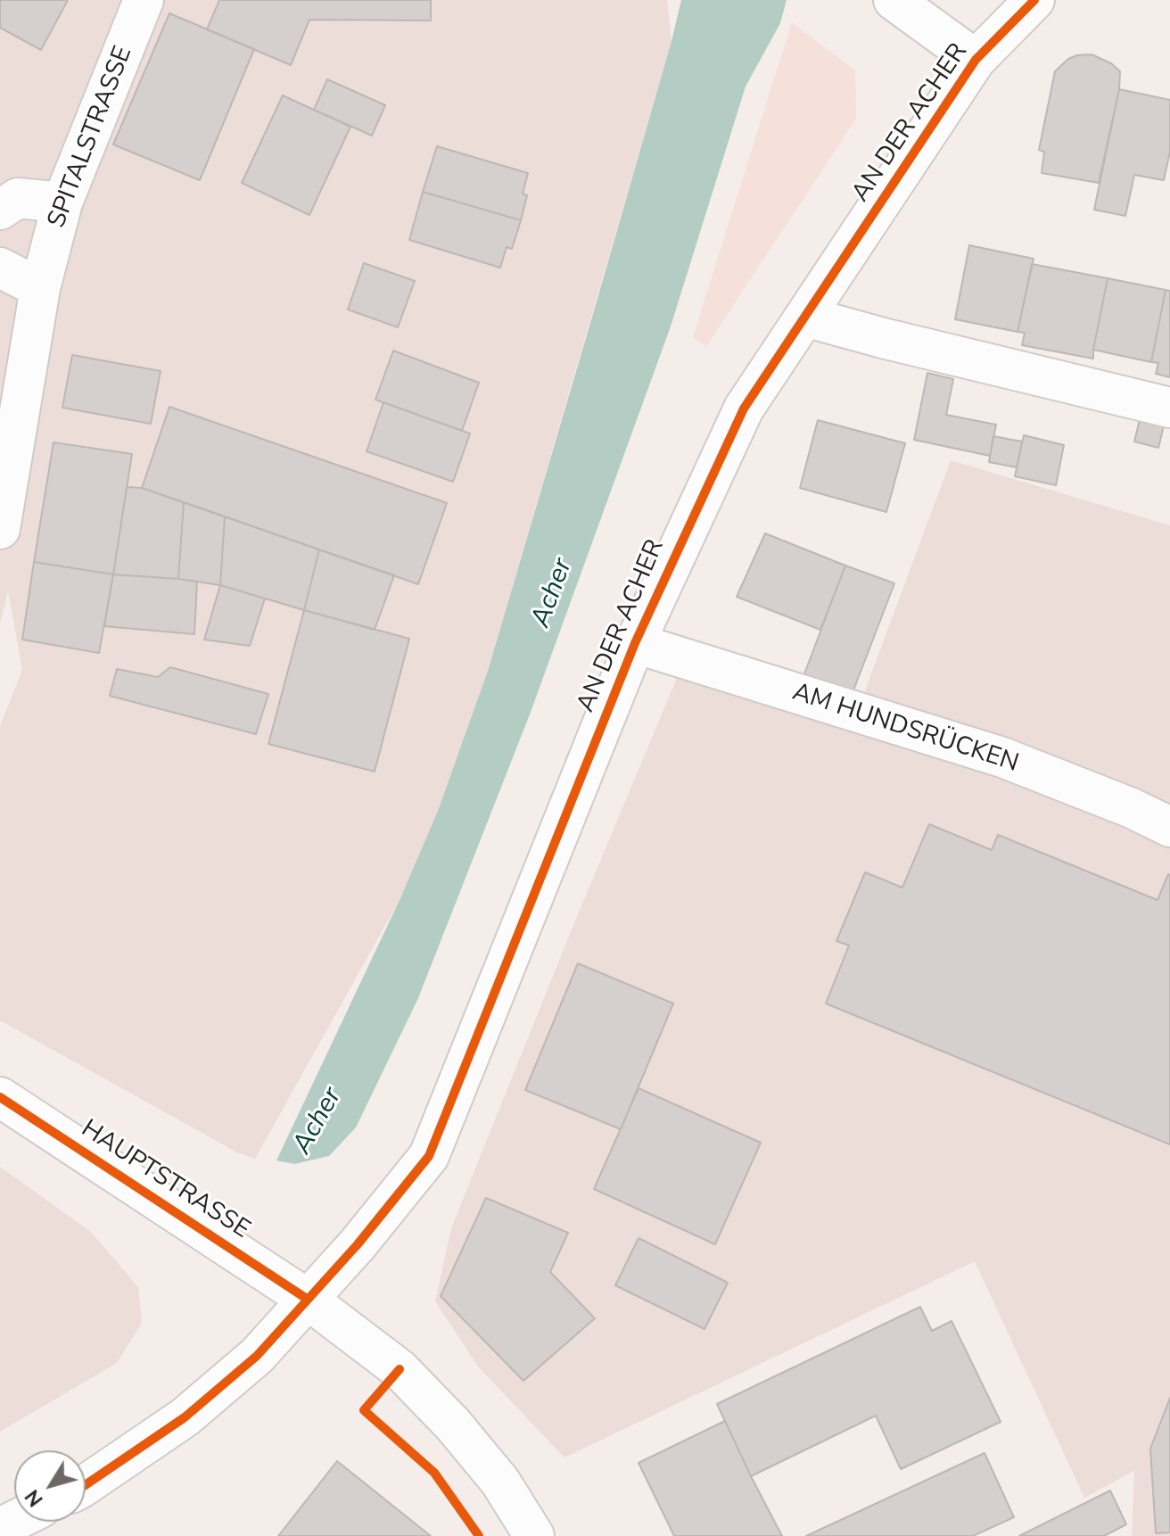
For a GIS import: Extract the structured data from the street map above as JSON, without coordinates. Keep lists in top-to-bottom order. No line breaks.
{"streets":{"street":["AN DER ACHER","SPITALSTRASSE","AM HUNDSRÜCKEN","HAUPTSTRASSE"]},"crossings":[["AN DER ACHER","AM HUNDSRÜCKEN"],["AN DER ACHER","HAUPTSTRASSE"]],"water":["Acher"],"north":"bottom left"}
